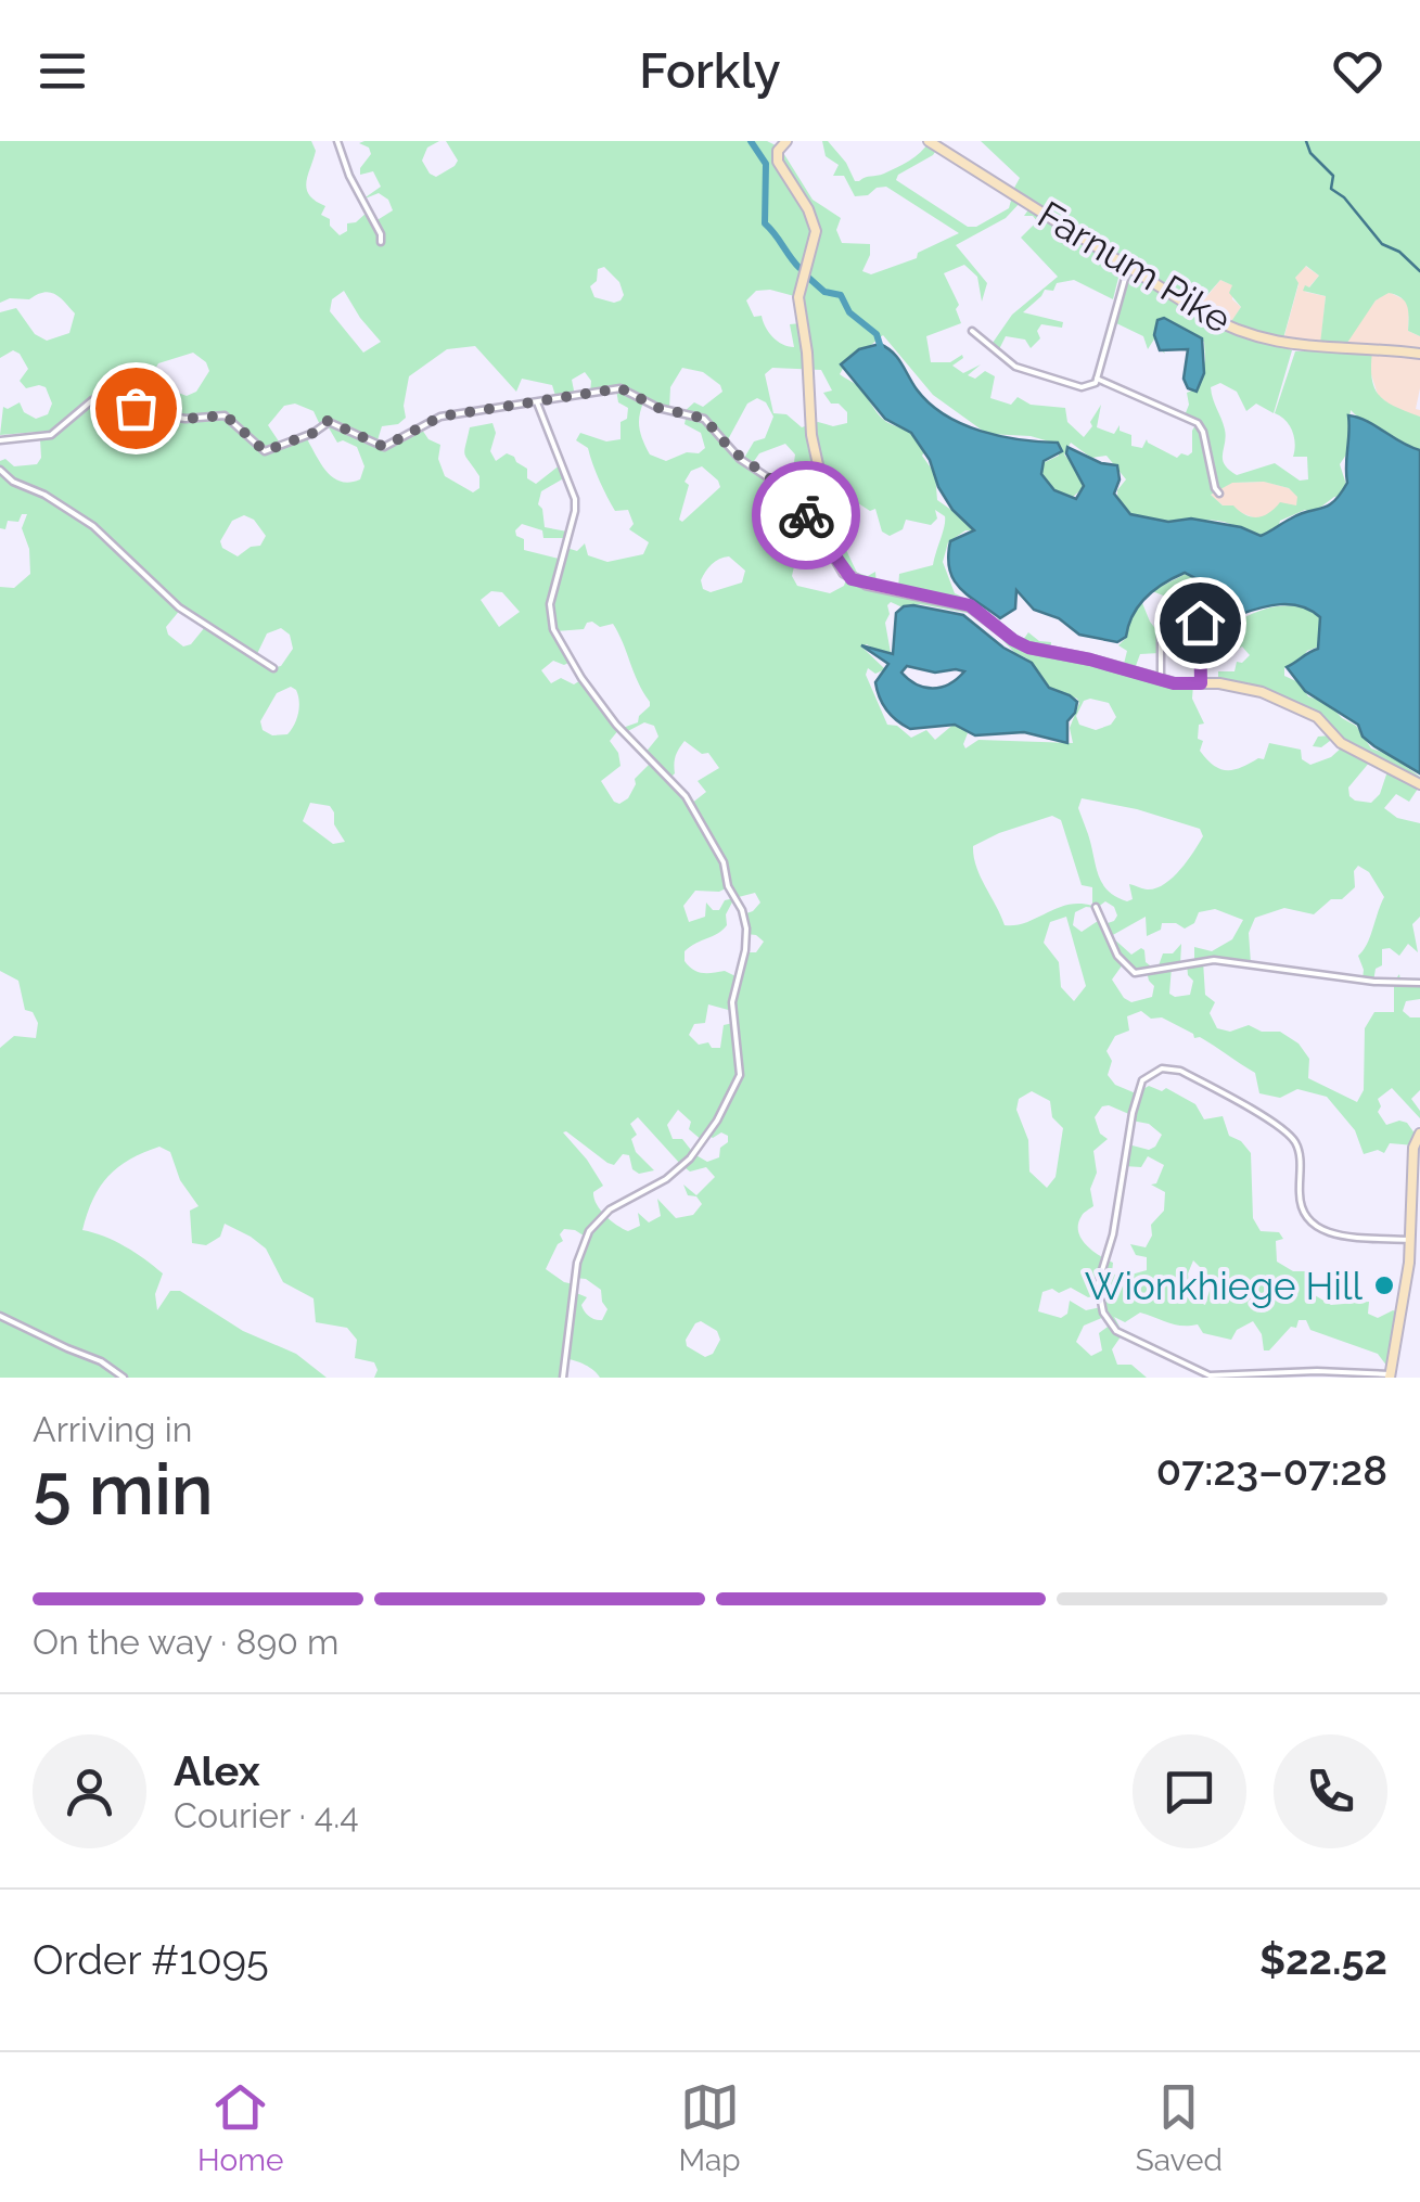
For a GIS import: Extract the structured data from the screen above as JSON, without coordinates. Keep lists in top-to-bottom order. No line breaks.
{"streets":{"street":["Farnum Pike"]},"places":["Wionkhiege Hill"],"page":{"header":"Forkly","heading":["5 min","Arriving in","07:23–07:28"],"panel":["Alex","Courier · 4.4","Order #1095","$22.52"],"bar":"On the way · 890 m","tabs":["Home","Map","Saved"]}}
